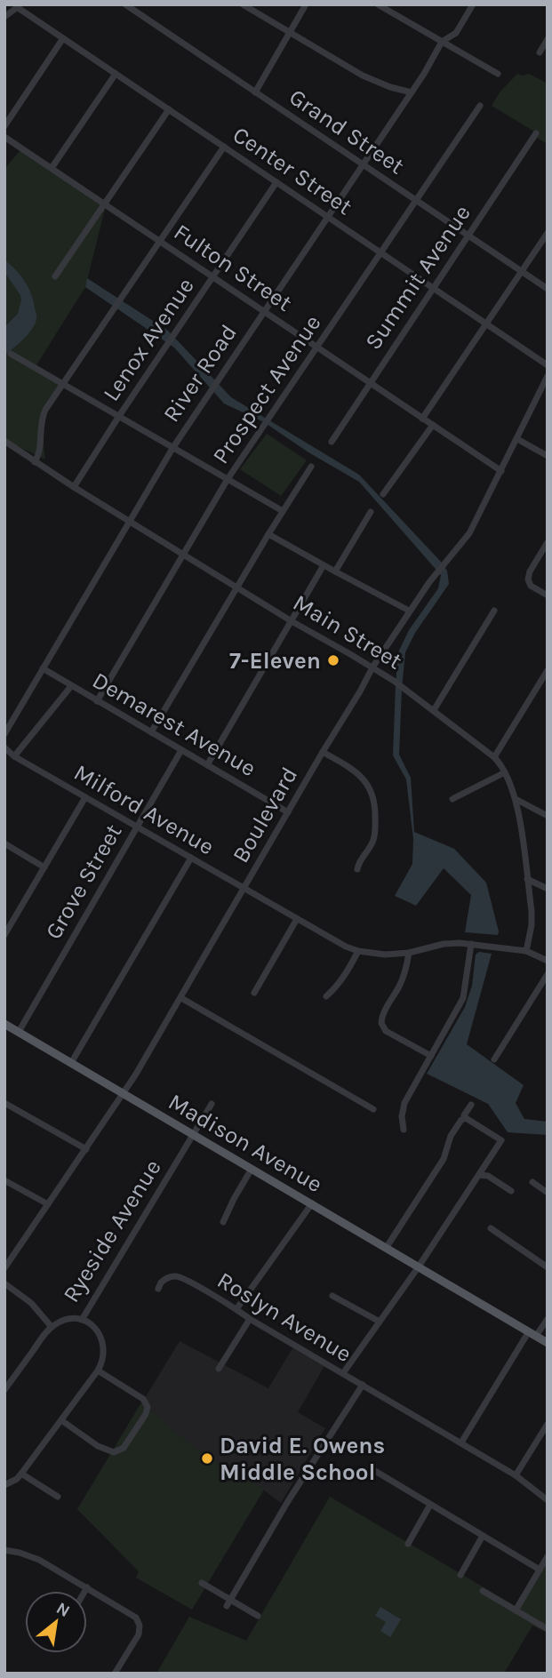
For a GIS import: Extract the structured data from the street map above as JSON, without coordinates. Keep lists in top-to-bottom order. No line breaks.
{"streets":{"main road":["Madison Avenue"],"street":["Grand Street","Center Street","Fulton Street","Summit Avenue","Lenox Avenue","River Road","Prospect Avenue","Main Street","Demarest Avenue","Milford Avenue","Boulevard","Grove Street","Ryeside Avenue","Roslyn Avenue"]},"crossings":[["Grand Street","Summit Avenue"],["Grand Street","River Road"],["Grand Street","Prospect Avenue"],["Center Street","Summit Avenue"],["Center Street","Lenox Avenue"],["Center Street","River Road"],["Center Street","Prospect Avenue"],["Fulton Street","Summit Avenue"],["Fulton Street","Lenox Avenue"],["Fulton Street","River Road"],["Fulton Street","Prospect Avenue"],["Fulton Street","Boulevard"],["Lenox Avenue","Main Street"],["River Road","Main Street"],["River Road","Demarest Avenue"],["Prospect Avenue","Main Street"],["Prospect Avenue","Demarest Avenue"],["Main Street","Milford Avenue"],["Main Street","Boulevard"],["Demarest Avenue","Boulevard"],["Demarest Avenue","Grove Street"],["Milford Avenue","Boulevard"],["Milford Avenue","Grove Street"],["Boulevard","Madison Avenue"],["Grove Street","Madison Avenue"],["Madison Avenue","Ryeside Avenue"]],"places":["7-Eleven","David E. Owens Middle School"],"north":"top right"}
